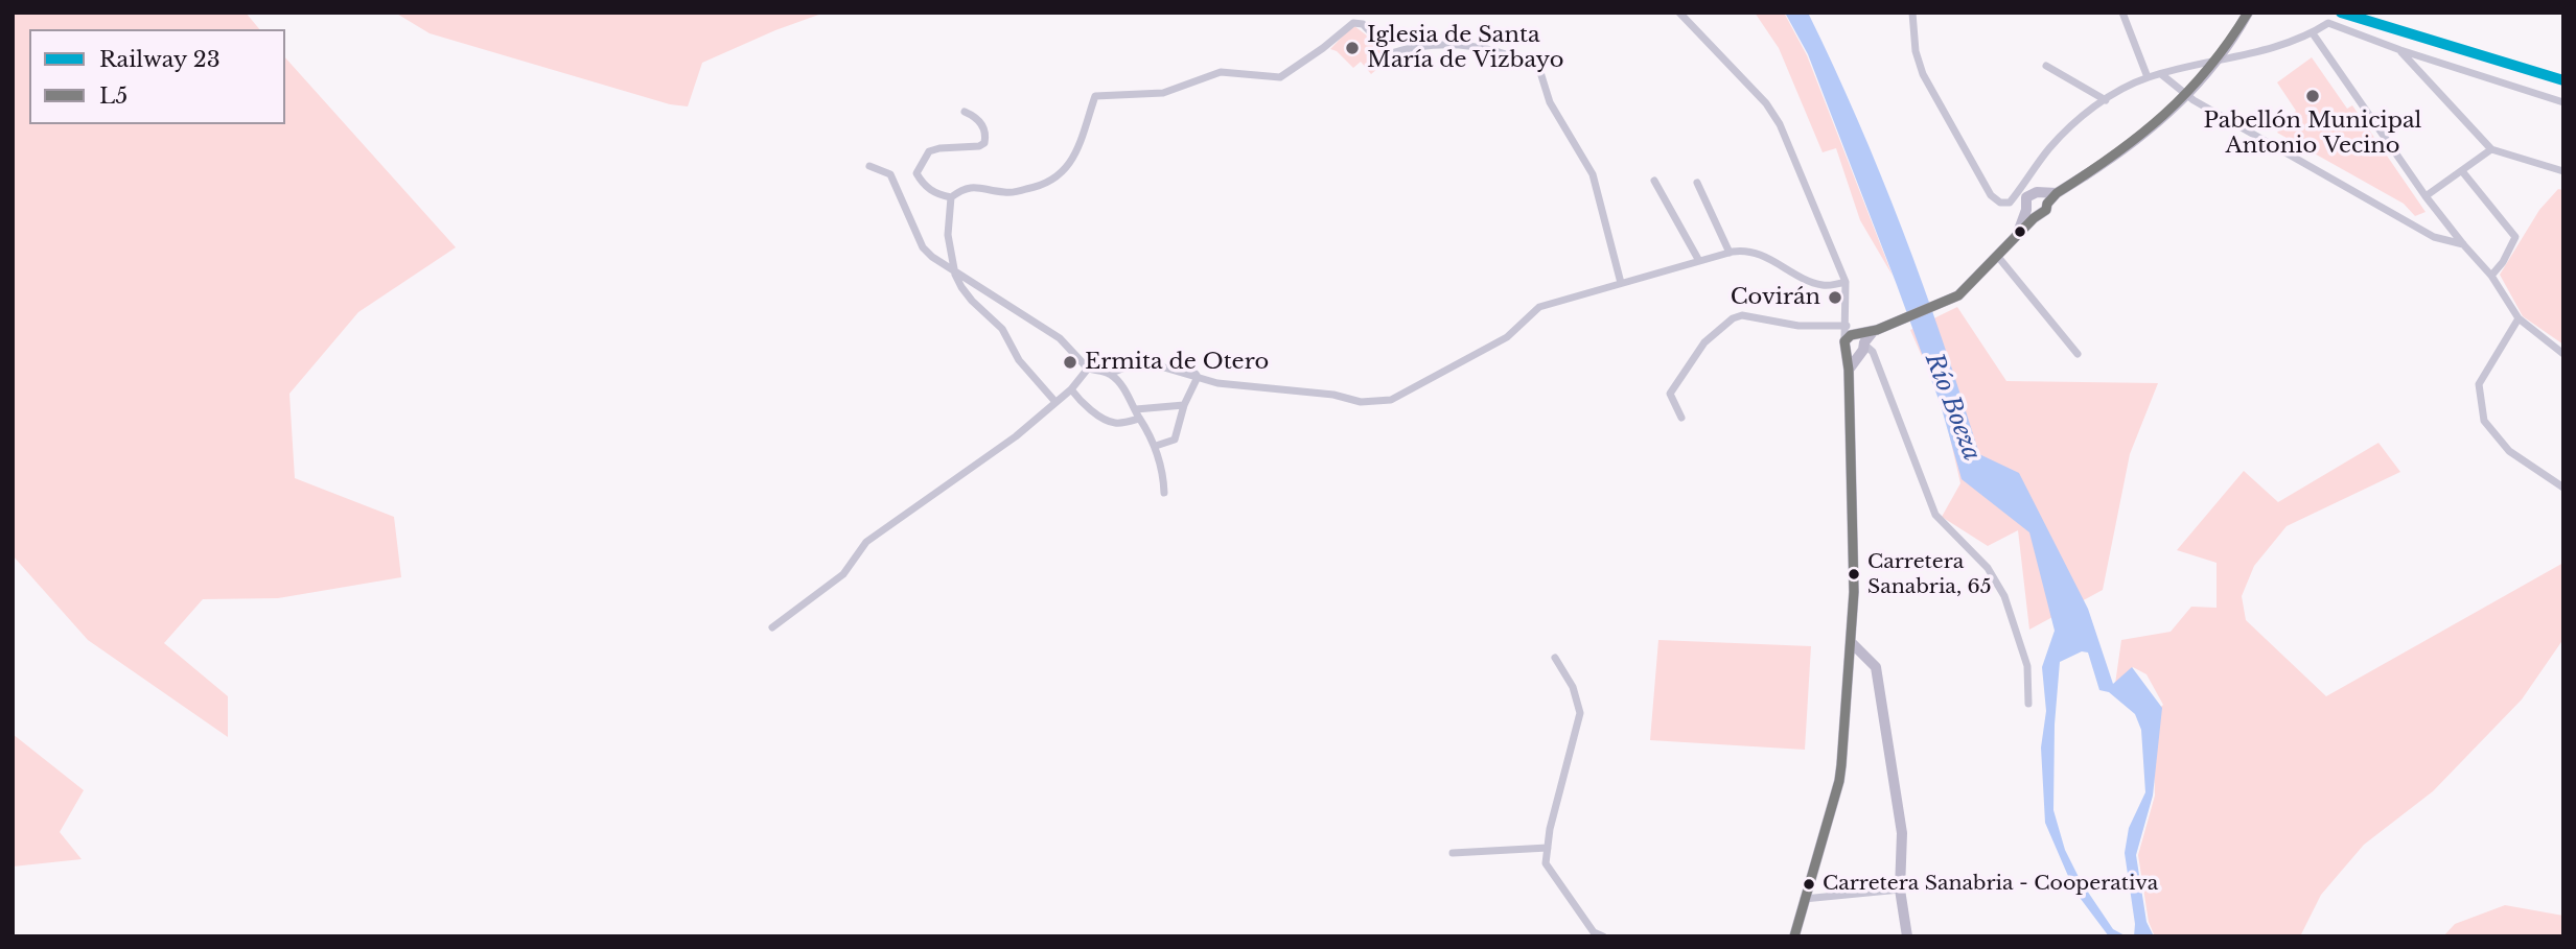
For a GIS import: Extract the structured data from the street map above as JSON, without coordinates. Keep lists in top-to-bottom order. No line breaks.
{"water":["Río Boeza"],"places":["Iglesia de Santa María de Vizbayo","Pabellón Municipal Antonio Vecino","Covirán","Ermita de Otero","Carretera Sanabria, 65","Carretera Sanabria - Cooperativa"],"lines":["rail line 23","transit line L5"],"legend":["Railway 23","L5"]}
